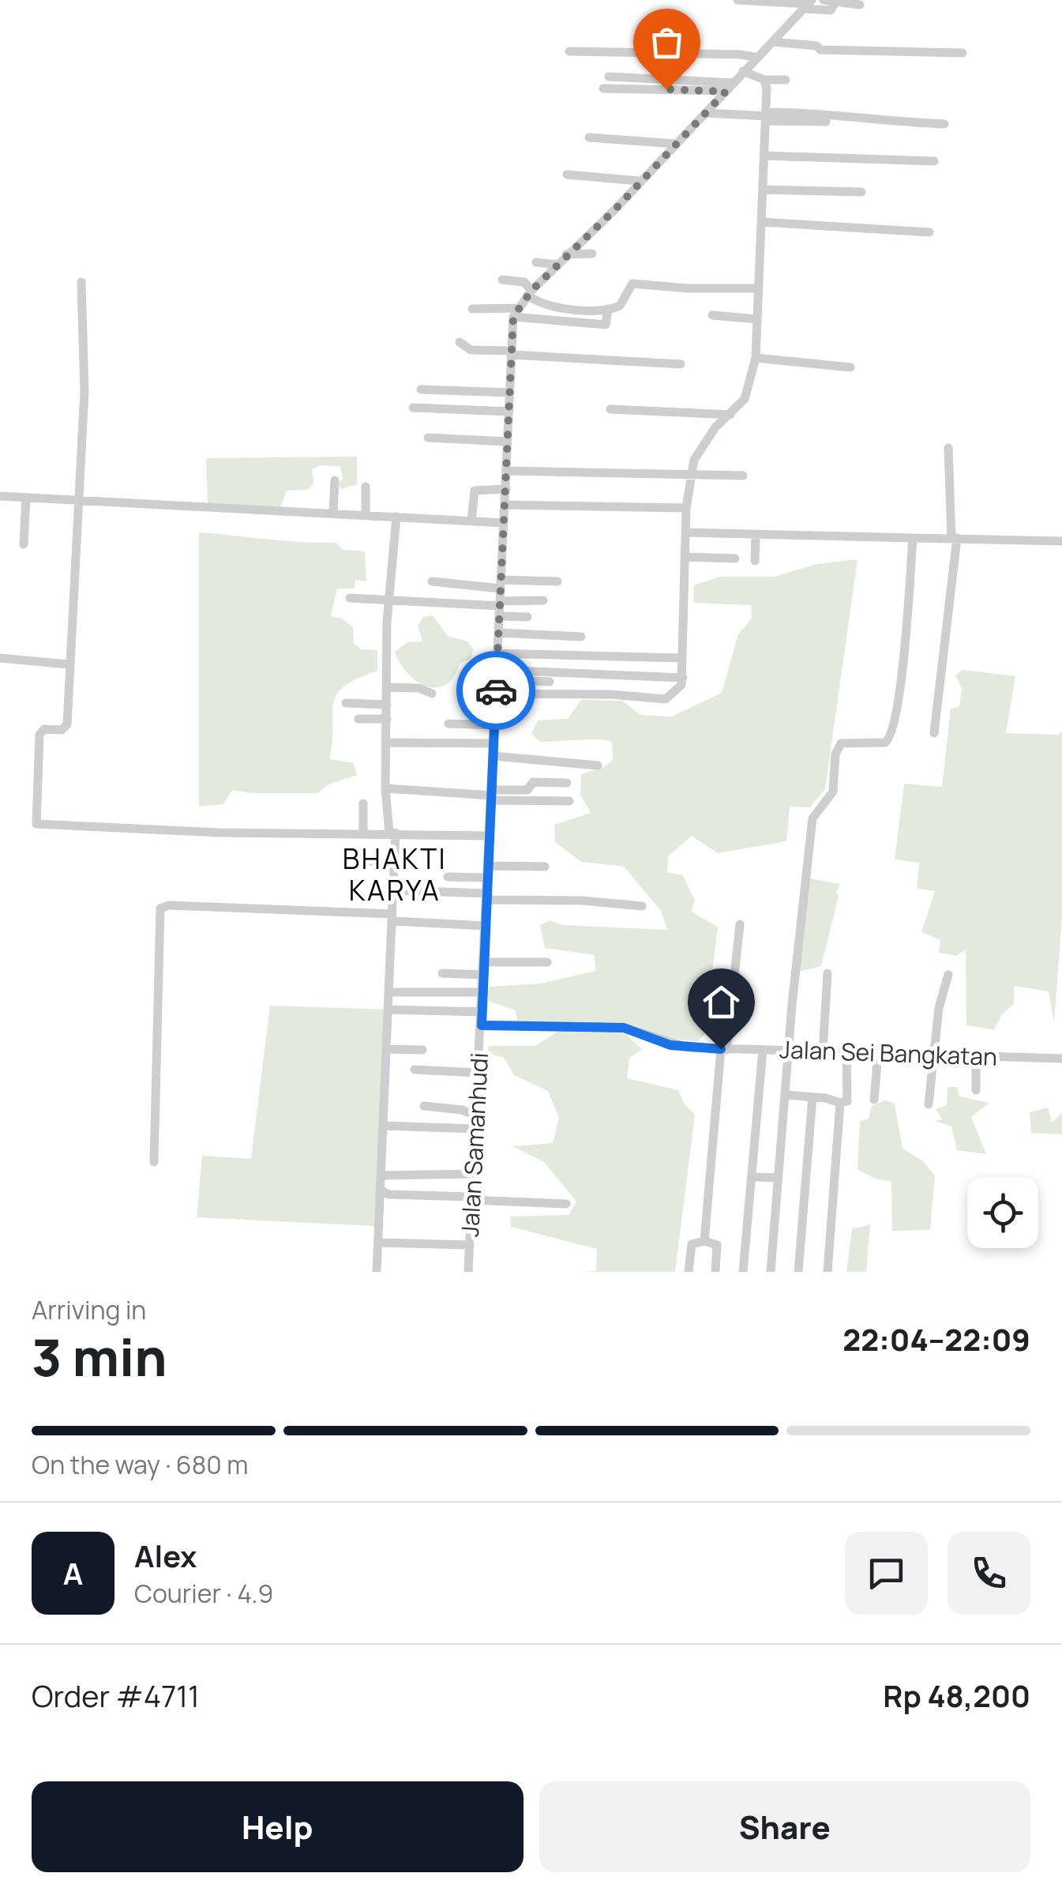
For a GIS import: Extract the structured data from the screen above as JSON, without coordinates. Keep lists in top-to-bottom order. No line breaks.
{"streets":{"street":["Jalan Sei Bangkatan","Jalan Samanhudi"]},"crossings":[["Jalan Sei Bangkatan","Jalan Samanhudi"]],"districts":["BHAKTI KARYA"],"page":{"heading":["3 min","Arriving in","22:04–22:09"],"panel":["Alex","Courier · 4.9","Order #4711","Rp 48,200"],"bar":"On the way · 680 m","round":"A","buttons":["Help","Share"]}}
